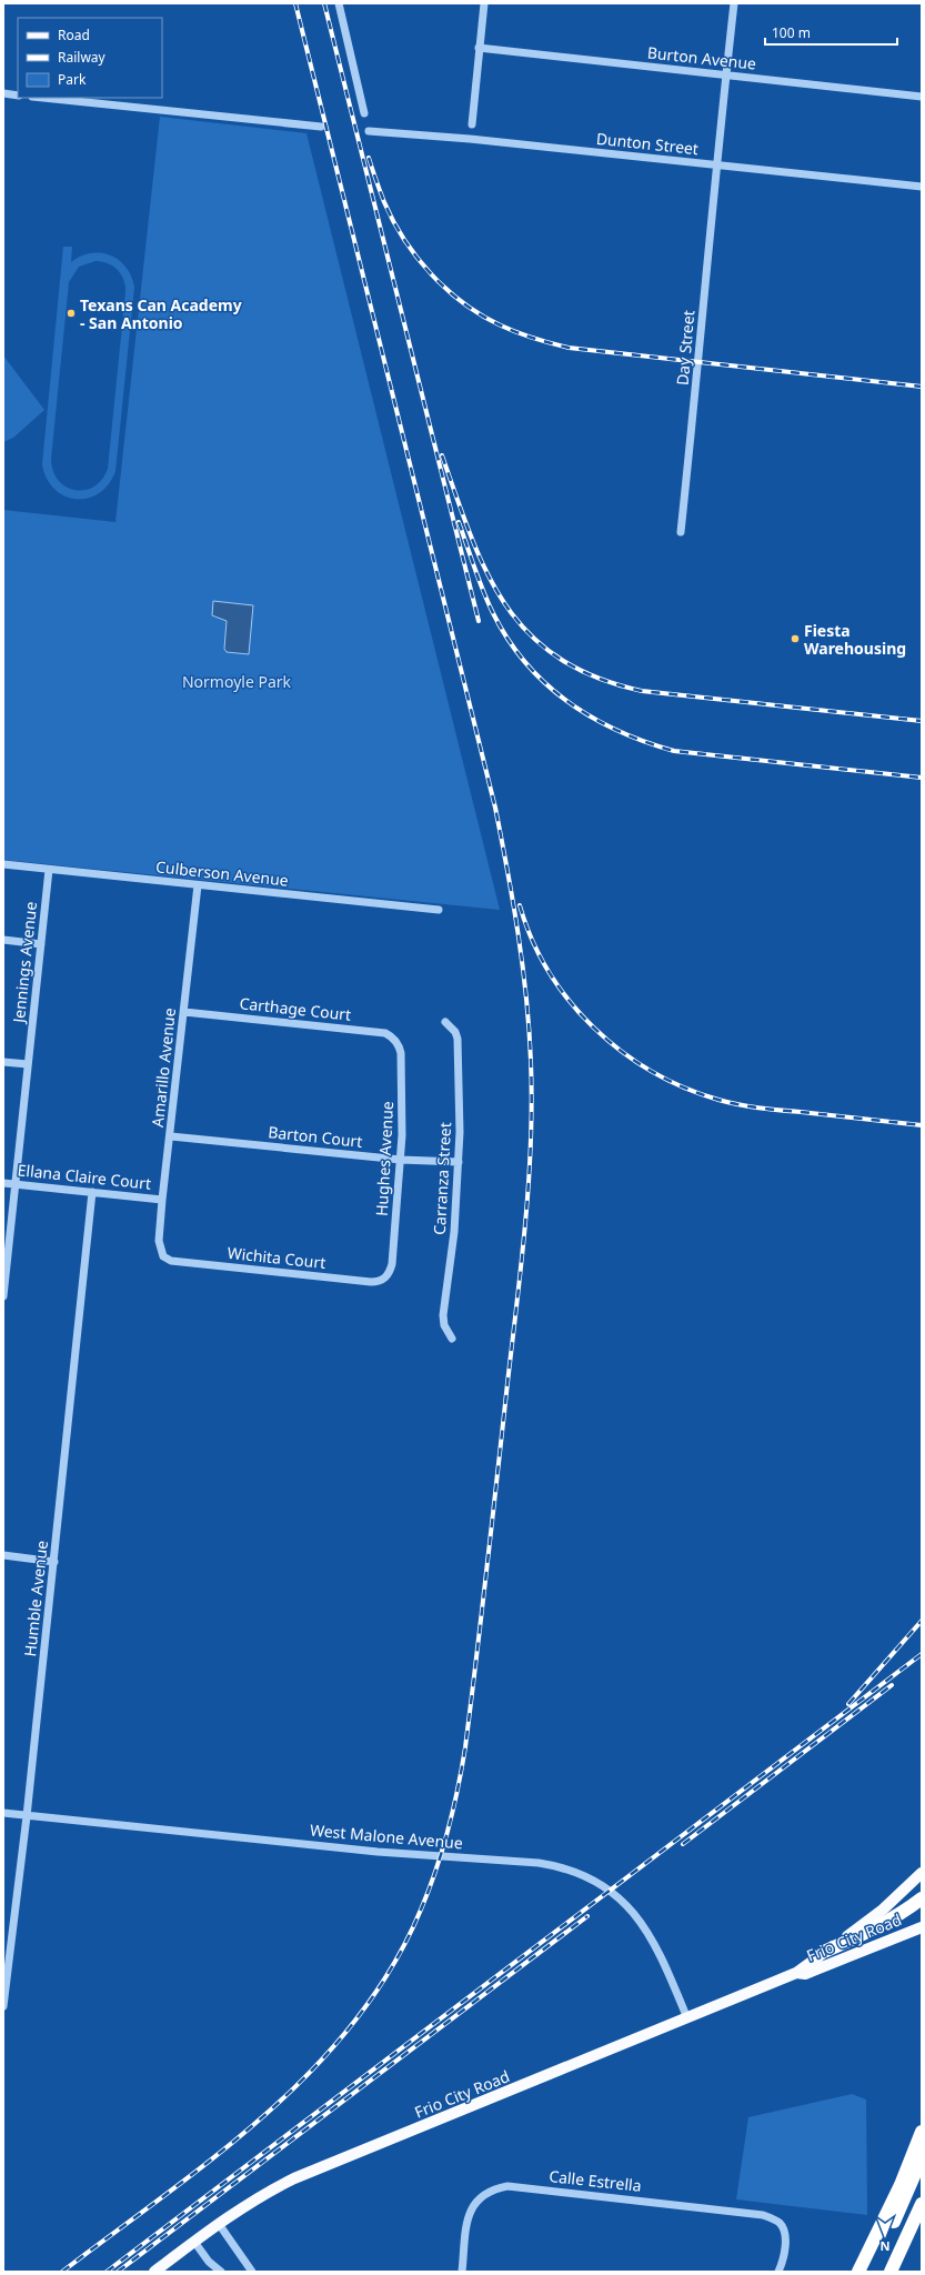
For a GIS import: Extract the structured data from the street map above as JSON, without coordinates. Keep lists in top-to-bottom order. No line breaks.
{"streets":{"main road":["Frio City Road"],"street":["Burton Avenue","Dunton Street","Day Street","Culberson Avenue","Jennings Avenue","Carthage Court","Amarillo Avenue","Barton Court","Hughes Avenue","Ellana Claire Court","Carranza Street","Wichita Court","Humble Avenue","West Malone Avenue","Calle Estrella"]},"crossings":[["Burton Avenue","Day Street"],["Dunton Street","Day Street"],["Culberson Avenue","Jennings Avenue"],["Culberson Avenue","Amarillo Avenue"],["Jennings Avenue","Ellana Claire Court"],["Carthage Court","Amarillo Avenue"],["Carthage Court","Hughes Avenue"],["Amarillo Avenue","Barton Court"],["Amarillo Avenue","Ellana Claire Court"],["Amarillo Avenue","Wichita Court"],["Barton Court","Hughes Avenue"],["Barton Court","Carranza Street"],["Hughes Avenue","Wichita Court"],["Ellana Claire Court","Humble Avenue"],["Humble Avenue","West Malone Avenue"],["West Malone Avenue","Frio City Road"]],"parks":["Normoyle Park"],"places":["Texans Can Academy - San Antonio","Fiesta Warehousing"],"legend":["Road","Railway","Park"],"scale_bar":"100 m","north":"bottom"}
